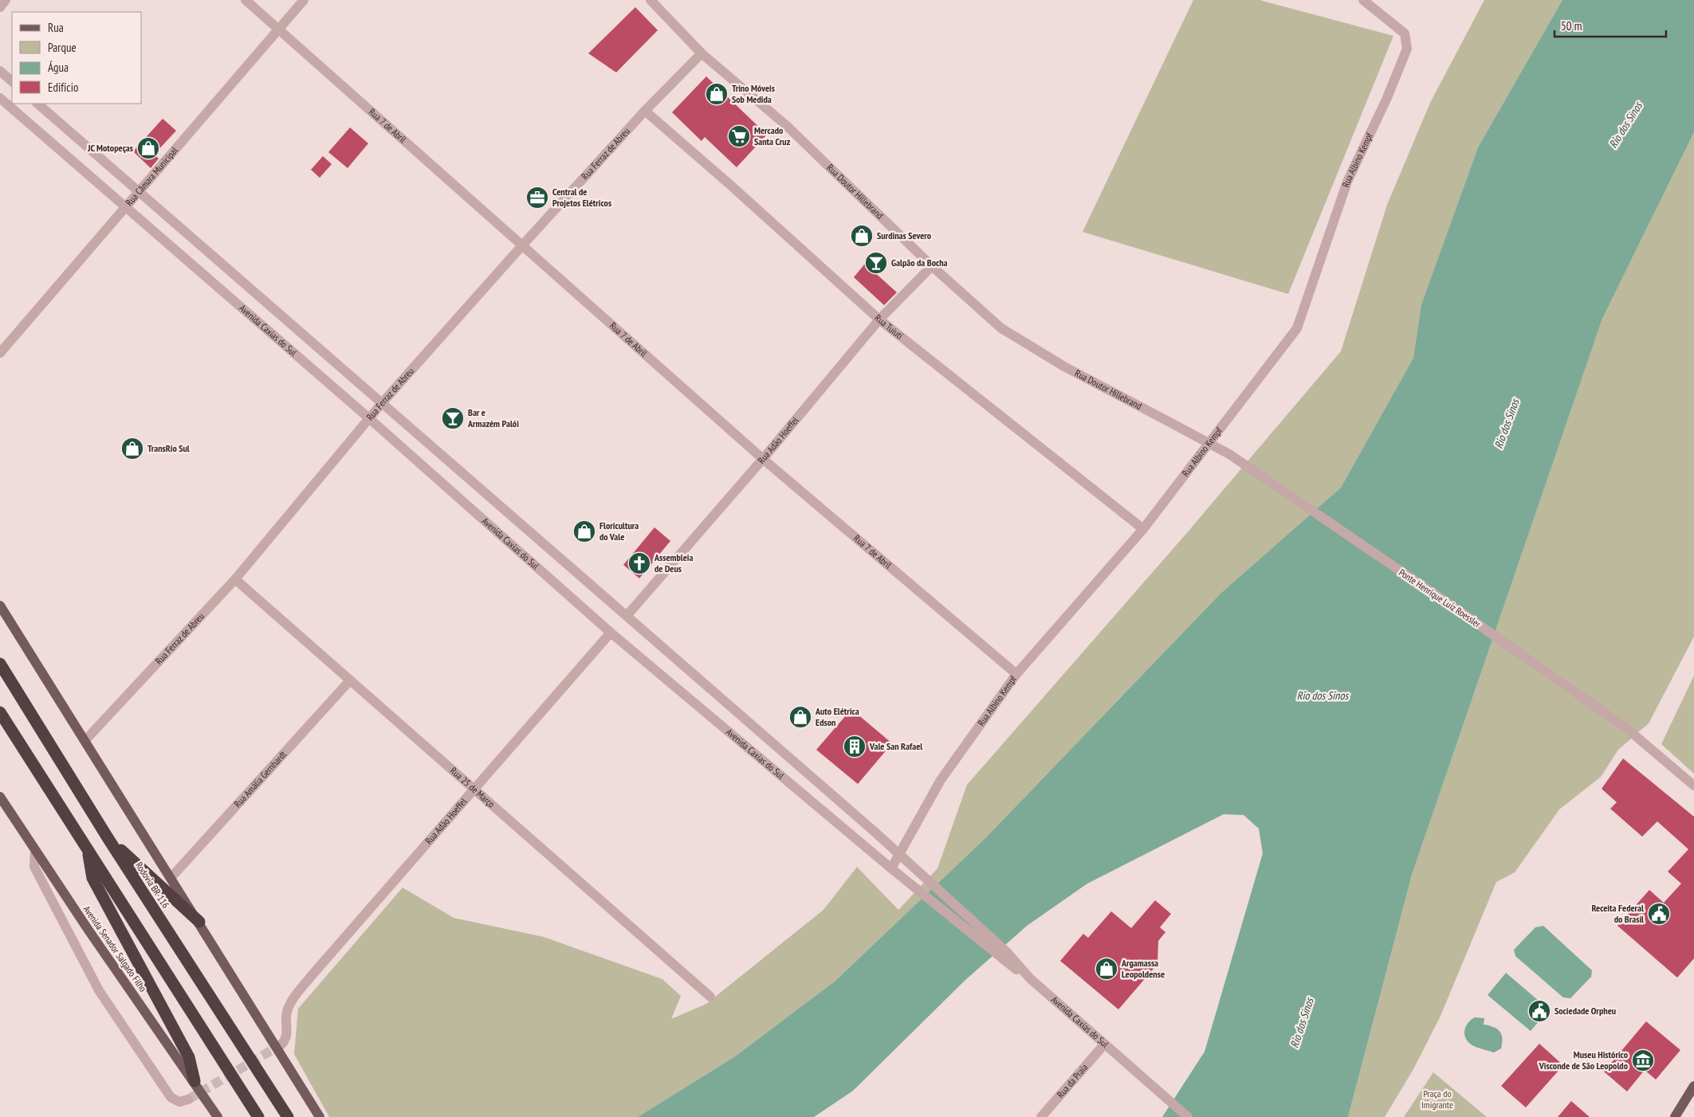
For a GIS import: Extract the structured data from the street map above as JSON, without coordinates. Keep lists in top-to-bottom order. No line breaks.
{"streets":{"highway":["Rodovia BR-116"],"main road":["Avenida Senador Salgado Filho"],"street":["Rua 7 de Abril","Rua Ferraz de Abreu","Rua Albino Kempf","Rua Câmara Municipal","Rua Doutor Hillebrand","Rua Tuiuti","Avenida Caxias do Sul","Rua Adão Hoeffel","Ponte Henrique Luiz Roessler","Rua Amália Gernhardt","Rua 25 de Março","Rua da Praia"]},"crossings":[["Rua 7 de Abril","Rua Ferraz de Abreu"],["Rua 7 de Abril","Rua Albino Kempf"],["Rua 7 de Abril","Rua Câmara Municipal"],["Rua 7 de Abril","Rua Adão Hoeffel"],["Rua Ferraz de Abreu","Rua Doutor Hillebrand"],["Rua Ferraz de Abreu","Rua Tuiuti"],["Rua Ferraz de Abreu","Avenida Caxias do Sul"],["Rua Ferraz de Abreu","Rua 25 de Março"],["Rua Albino Kempf","Rua Tuiuti"],["Rua Albino Kempf","Avenida Caxias do Sul"],["Rua Câmara Municipal","Avenida Caxias do Sul"],["Rua Doutor Hillebrand","Rua Adão Hoeffel"],["Rua Doutor Hillebrand","Ponte Henrique Luiz Roessler"],["Rua Tuiuti","Rua Adão Hoeffel"],["Avenida Caxias do Sul","Rua Adão Hoeffel"],["Avenida Caxias do Sul","Rua da Praia"],["Rua Adão Hoeffel","Rua 25 de Março"],["Rua Amália Gernhardt","Rua 25 de Março"]],"water":["Rio dos Sinos"],"parks":["Praça do Imigrante"],"places":{"shop":["Trino Móveis Sob Medida","JC Motopeças","Surdinas Severo","TransRio Sul","Floricultura do Vale","Auto Elétrica Edson","Argamassa Leopoldense"],"supermarket":["Mercado Santa Cruz"],"office":["Central de Projetos Elétricos"],"bar":["Galpão da Bocha","Bar e Armazém Palói"],"church":["Assembleia de Deus"],"building":["Vale San Rafael"],"public building":["Receita Federal do Brasil","Sociedade Orpheu"],"museum":["Museu Histórico Visconde de São Leopoldo"]},"legend":["Rua","Parque","Água","Edifício"],"scale_bar":"50 m"}
